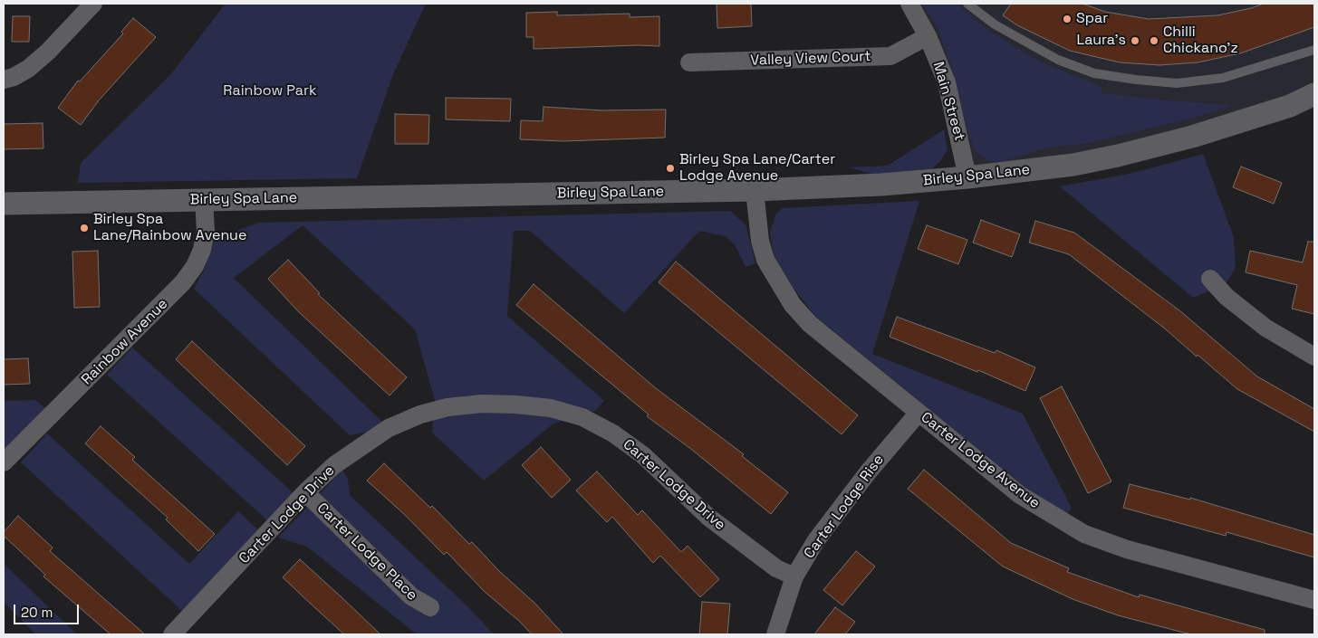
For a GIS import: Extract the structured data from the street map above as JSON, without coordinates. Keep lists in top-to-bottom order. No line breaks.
{"streets":{"street":["Valley View Court","Main Street","Birley Spa Lane","Rainbow Avenue","Carter Lodge Avenue","Carter Lodge Drive","Carter Lodge Rise","Carter Lodge Place"]},"crossings":[["Valley View Court","Main Street"],["Main Street","Birley Spa Lane"],["Birley Spa Lane","Rainbow Avenue"],["Birley Spa Lane","Carter Lodge Avenue"],["Carter Lodge Avenue","Carter Lodge Rise"],["Carter Lodge Drive","Carter Lodge Rise"],["Carter Lodge Drive","Carter Lodge Place"]],"parks":["Rainbow Park"],"places":["Spar","Laura's","Chilli Chickano'z","Birley Spa Lane/Carter Lodge Avenue","Birley Spa Lane/Rainbow Avenue"],"scale_bar":"20 m"}
